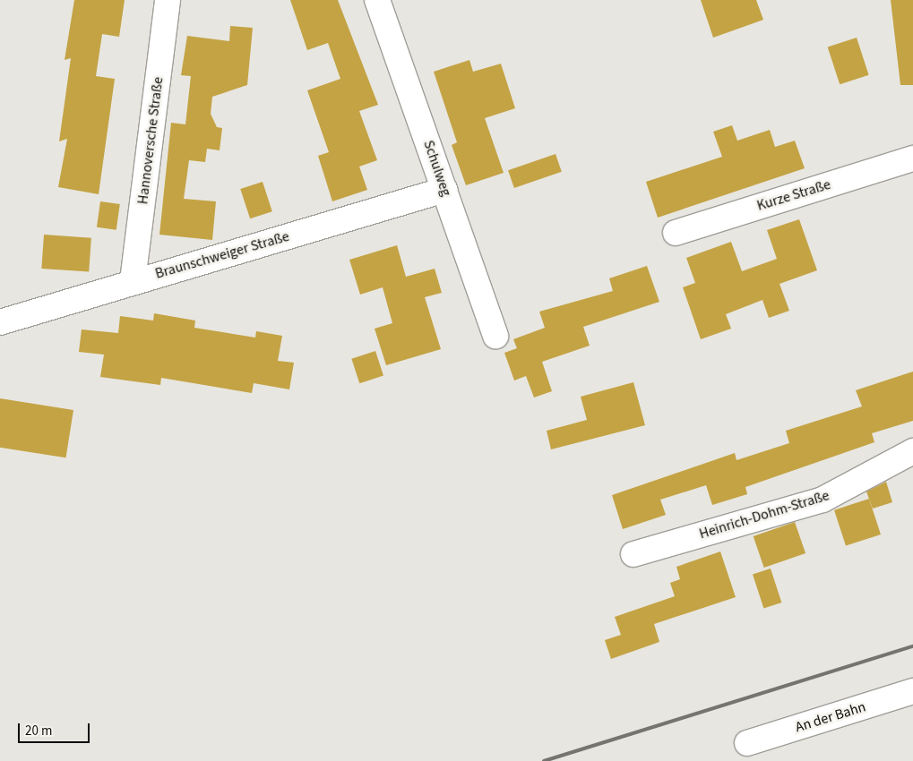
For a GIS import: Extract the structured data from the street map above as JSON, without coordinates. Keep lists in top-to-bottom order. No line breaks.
{"streets":{"street":["Hannoversche Straße","Schulweg","Kurze Straße","Braunschweiger Straße","Heinrich-Dohm-Straße","An der Bahn"]},"crossings":[["Hannoversche Straße","Braunschweiger Straße"],["Schulweg","Braunschweiger Straße"]],"scale_bar":"20 m"}
